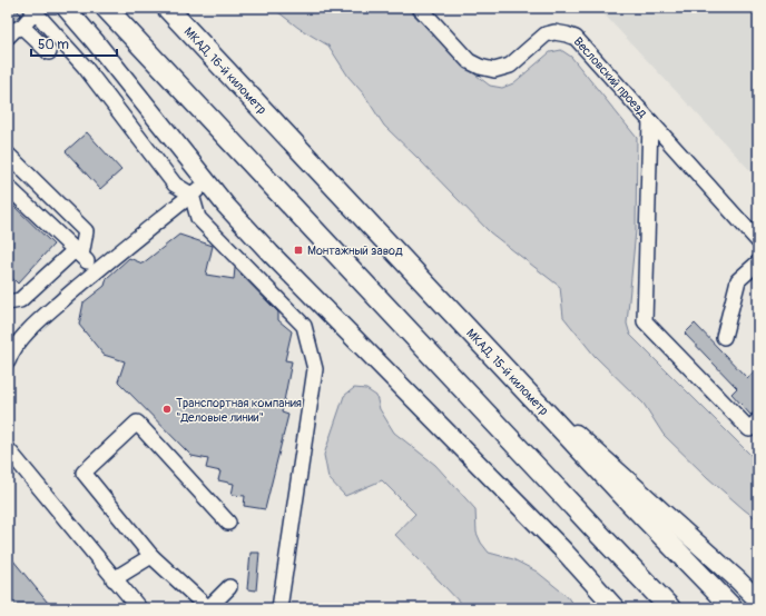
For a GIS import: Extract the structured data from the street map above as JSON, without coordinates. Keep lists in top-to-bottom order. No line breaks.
{"streets":{"highway":["МКАД, 16-й километр","МКАД, 15-й километр"],"street":["Весловский проезд"]},"crossings":[["МКАД, 16-й километр","МКАД, 15-й километр"]],"places":{"transit":["Монтажный завод"],"other":["Транспортная компания \"Деловые линии\""]},"scale_bar":"50 m"}
